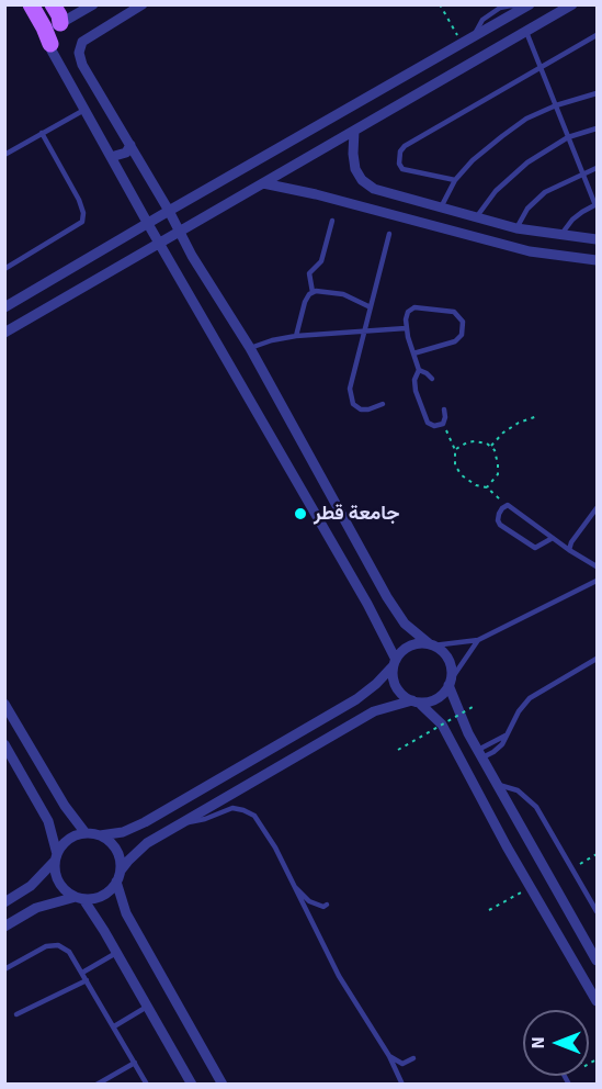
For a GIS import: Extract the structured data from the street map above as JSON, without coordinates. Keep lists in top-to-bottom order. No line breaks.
{"places":["جامعة قطر"],"north":"left"}
